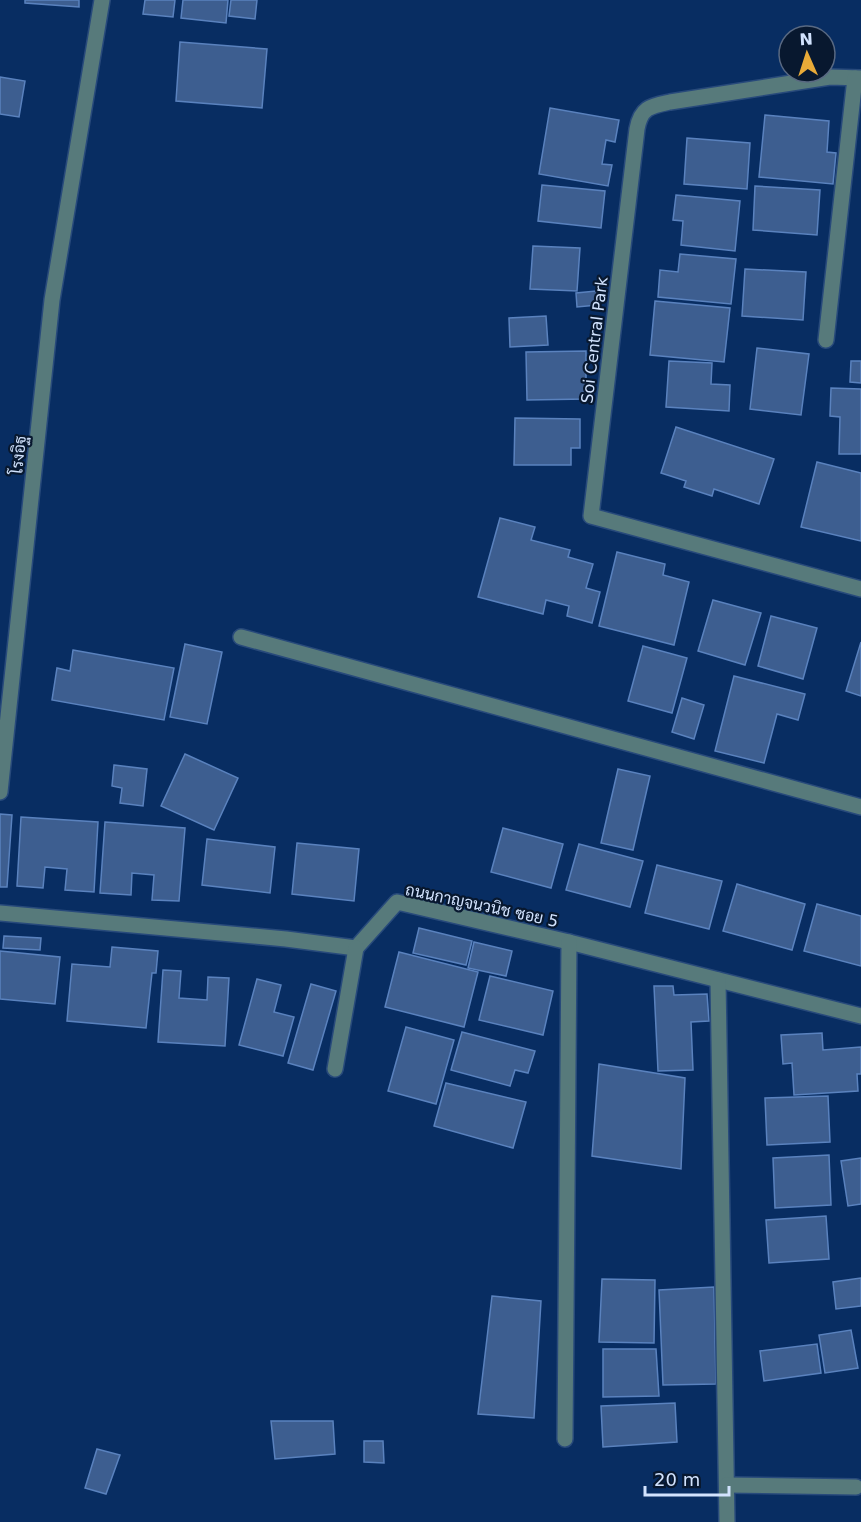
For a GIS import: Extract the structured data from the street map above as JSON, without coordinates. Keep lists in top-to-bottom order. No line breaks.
{"streets":{"street":["Soi Central Park","โรงอิฐ","ถนนกาญจนวนิช ซอย 5"]},"scale_bar":"20 m","north":"top"}
